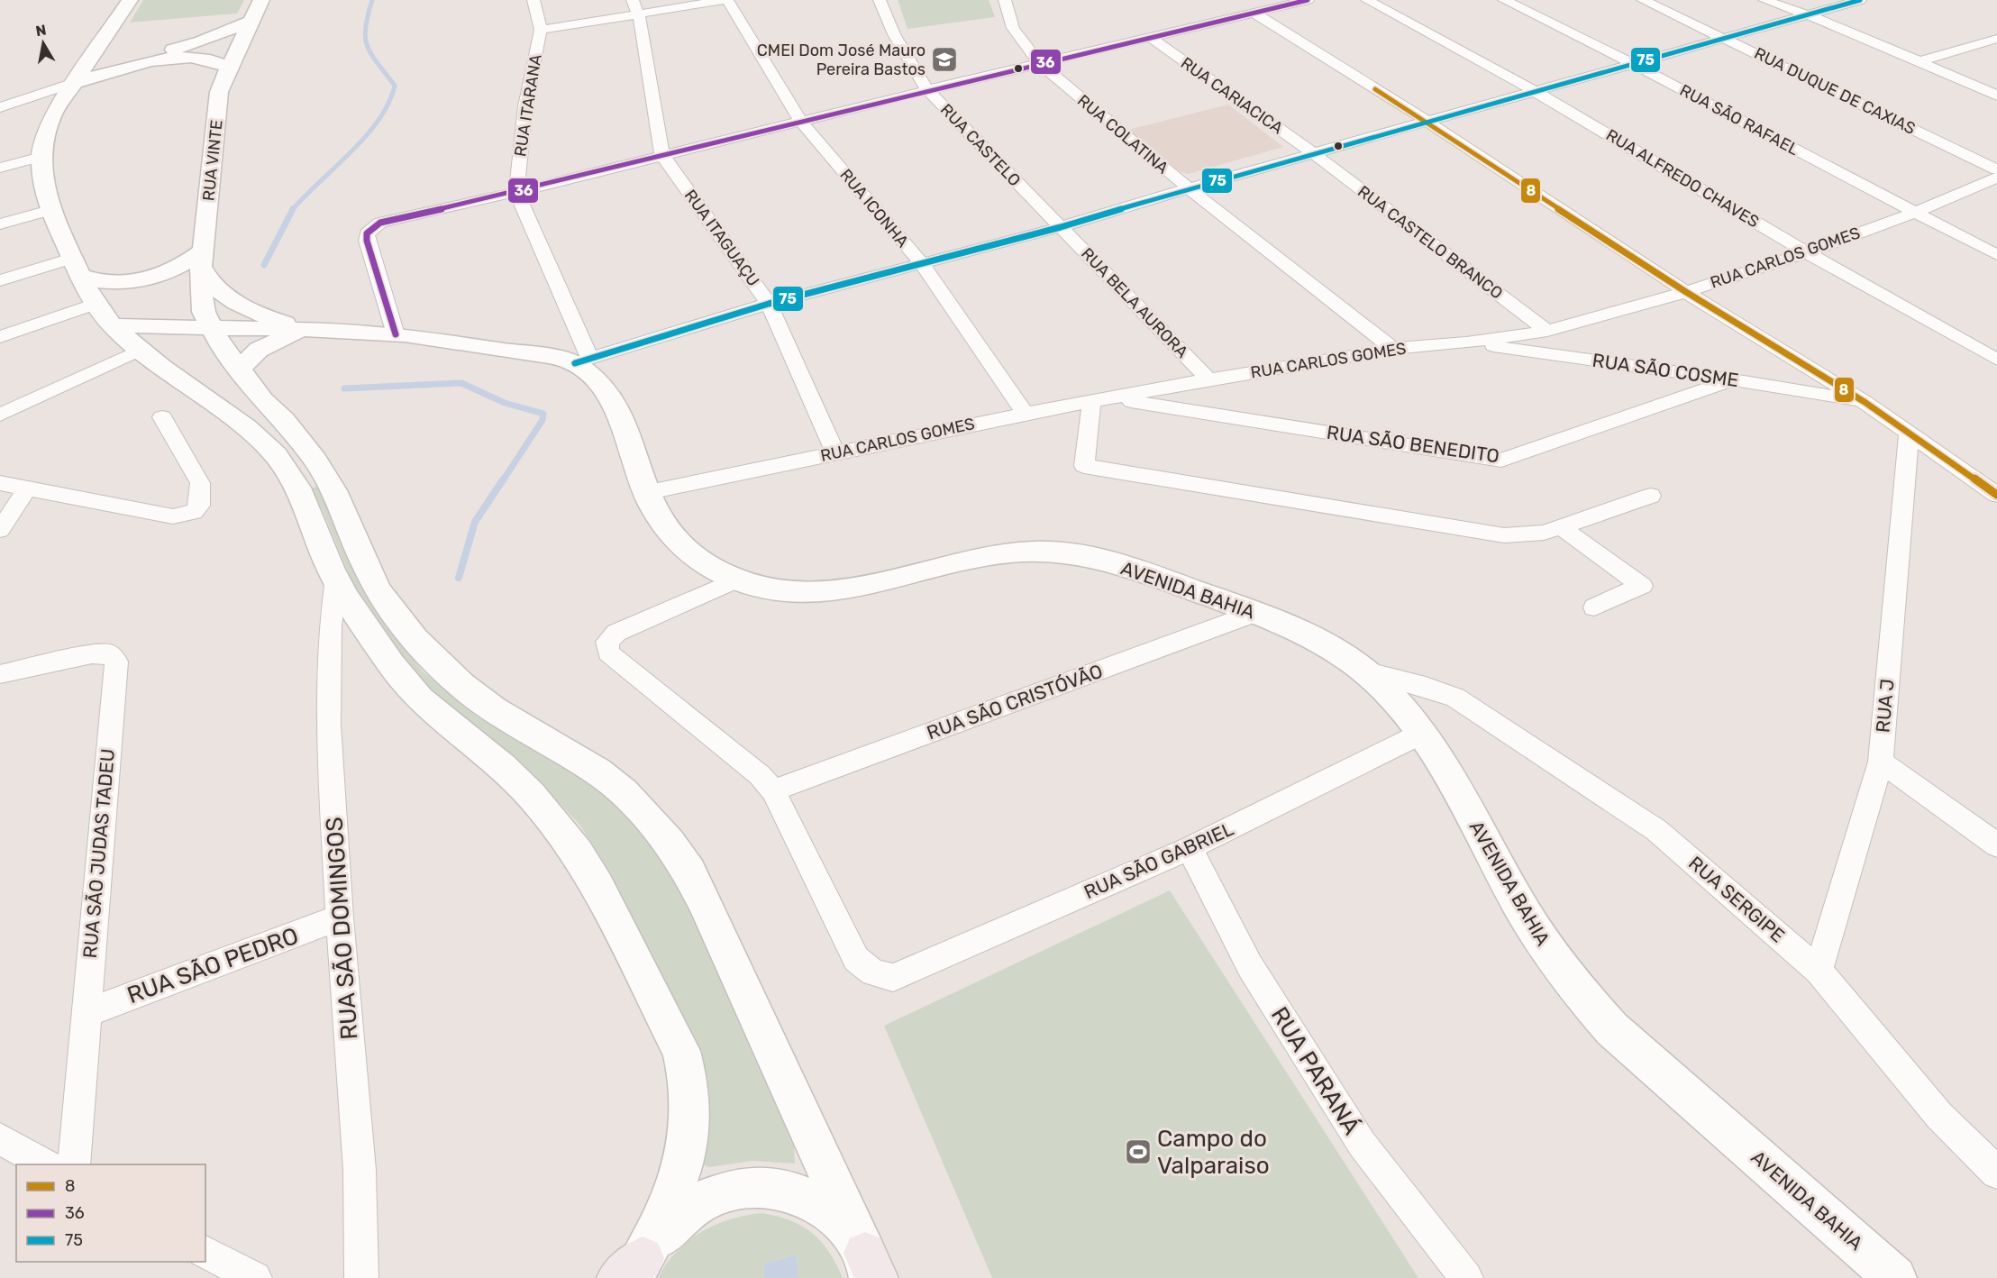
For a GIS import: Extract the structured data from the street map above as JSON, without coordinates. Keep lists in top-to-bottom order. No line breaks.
{"streets":{"main road":["RUA VINTE","AVENIDA BAHIA"],"street":["RUA DUQUE DE CAXIAS","RUA CARIACICA","RUA ITARANA","RUA SÃO RAFAEL","RUA COLATINA","RUA CASTELO","RUA ALFREDO CHAVES","RUA ICONHA","RUA ITAGUAÇU","RUA CASTELO BRANCO","RUA CARLOS GOMES","RUA BELA AURORA","RUA SÃO COSME","RUA SÃO BENEDITO","RUA SÃO CRISTÓVÃO","RUA J","RUA SÃO JUDAS TADEU","RUA SÃO GABRIEL","RUA SERGIPE","RUA SÃO DOMINGOS","RUA SÃO PEDRO","RUA PARANÁ"]},"crossings":[["RUA CARIACICA","RUA CASTELO BRANCO"],["RUA ITARANA","AVENIDA BAHIA"],["RUA SÃO RAFAEL","RUA CARLOS GOMES"],["RUA COLATINA","RUA CARLOS GOMES"],["RUA CASTELO","RUA BELA AURORA"],["RUA ALFREDO CHAVES","RUA CARLOS GOMES"],["RUA ICONHA","RUA CARLOS GOMES"],["RUA ITAGUAÇU","RUA CARLOS GOMES"],["RUA CASTELO BRANCO","RUA CARLOS GOMES"],["RUA CARLOS GOMES","RUA BELA AURORA"],["RUA CARLOS GOMES","RUA SÃO COSME"],["RUA CARLOS GOMES","RUA SÃO BENEDITO"],["RUA CARLOS GOMES","AVENIDA BAHIA"],["RUA SÃO COSME","RUA SÃO BENEDITO"],["AVENIDA BAHIA","RUA SÃO CRISTÓVÃO"],["AVENIDA BAHIA","RUA SÃO GABRIEL"],["AVENIDA BAHIA","RUA SERGIPE"],["RUA SÃO CRISTÓVÃO","RUA SÃO GABRIEL"],["RUA J","RUA SERGIPE"],["RUA SÃO JUDAS TADEU","RUA SÃO PEDRO"],["RUA SÃO GABRIEL","RUA PARANÁ"],["RUA SÃO DOMINGOS","RUA SÃO PEDRO"]],"places":{"school or university":["CMEI Dom José Mauro Pereira Bastos"],"sports":["Campo do Valparaiso"]},"lines":["transit line 36","transit line 75","transit line 8"],"legend":["8","36","75"],"north":"top"}
